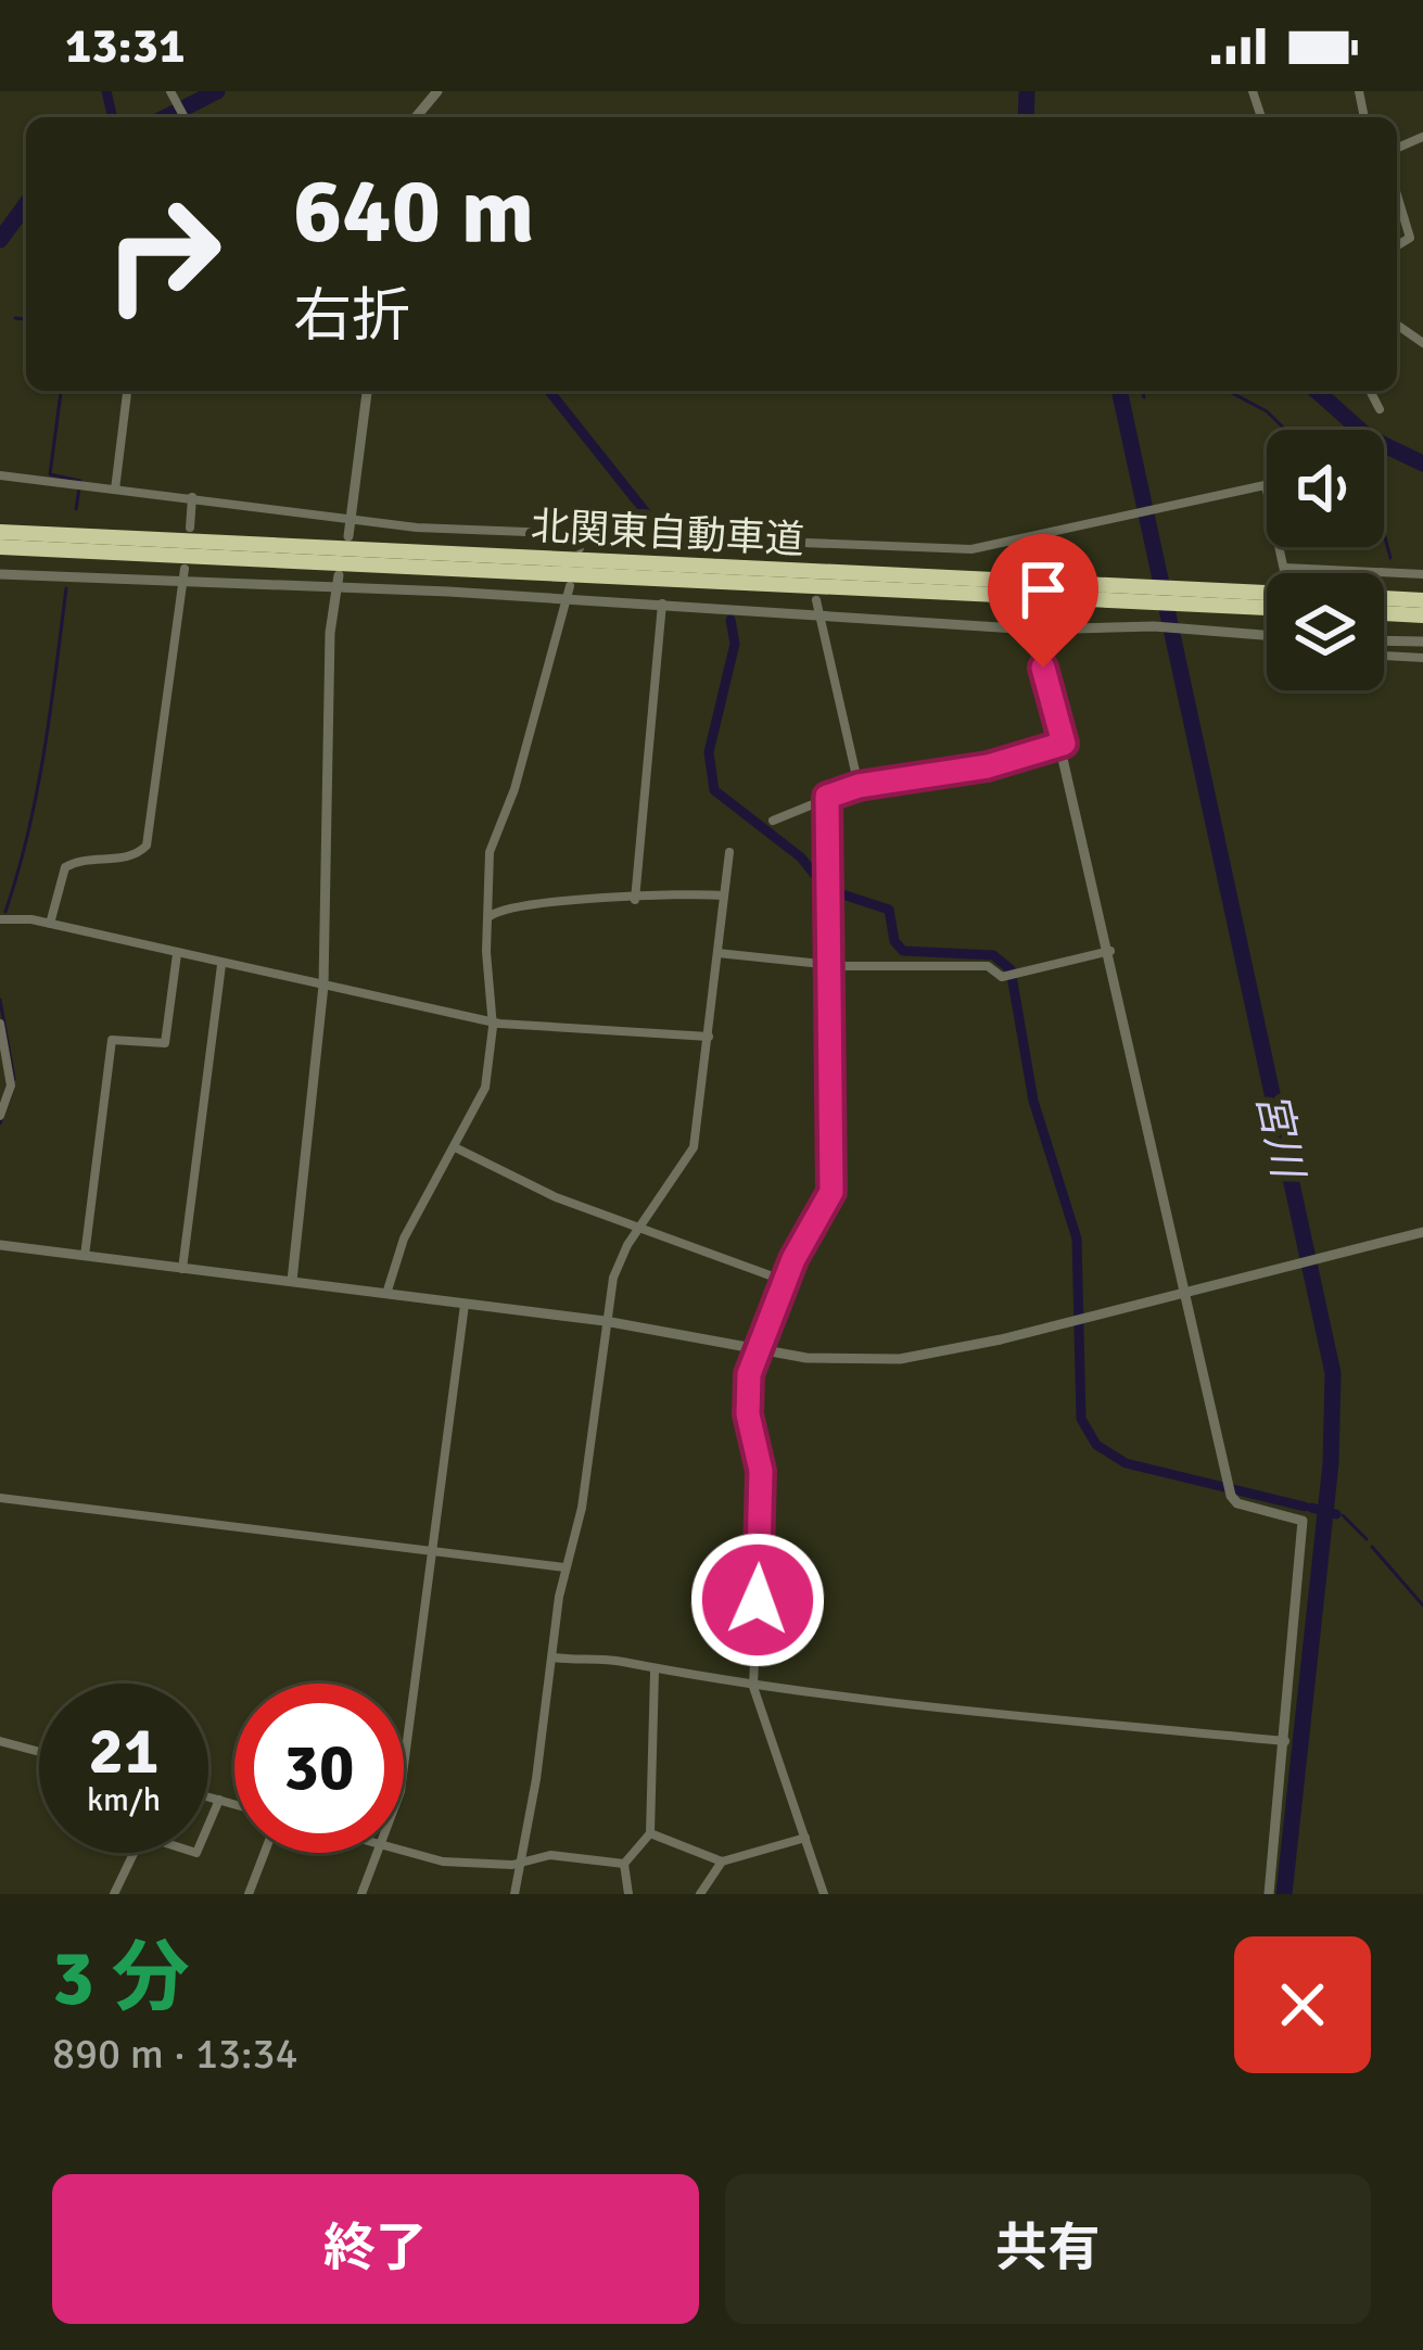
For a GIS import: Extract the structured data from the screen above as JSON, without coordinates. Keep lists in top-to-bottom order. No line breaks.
{"streets":{"highway":["北関東自動車道"]},"water":["宮川"],"page":{"status":"13:31","turn":["640 m","右折"],"speed":"21 km/h","limit":"30","heading":["3 分","890 m · 13:34"],"buttons":["終了","共有"]}}
